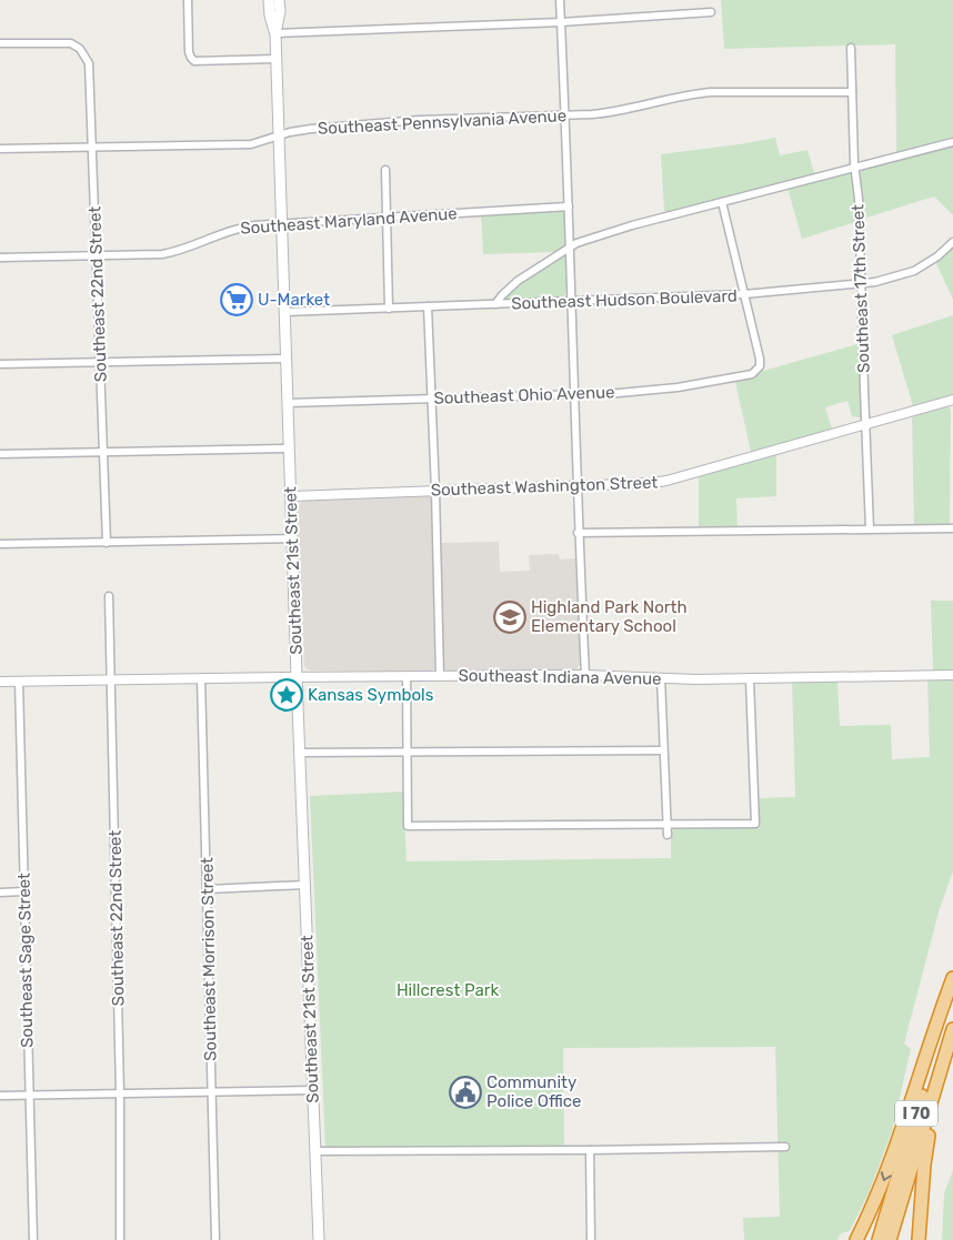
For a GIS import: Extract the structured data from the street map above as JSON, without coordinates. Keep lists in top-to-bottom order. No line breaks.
{"streets":{"highway":["I 70"],"main road":["Southeast 21st Street"],"street":["Southeast Pennsylvania Avenue","Southeast Maryland Avenue","Southeast 17th Street","Southeast 22nd Street","Southeast Hudson Boulevard","Southeast Ohio Avenue","Southeast Washington Street","Southeast Indiana Avenue","Southeast Morrison Street","Southeast Sage Street"]},"crossings":[["Southeast Pennsylvania Avenue","Southeast 17th Street"],["Southeast Pennsylvania Avenue","Southeast 22nd Street"],["Southeast Pennsylvania Avenue","Southeast 21st Street"],["Southeast Maryland Avenue","Southeast 22nd Street"],["Southeast Maryland Avenue","Southeast 21st Street"],["Southeast 17th Street","Southeast Hudson Boulevard"],["Southeast 17th Street","Southeast Washington Street"],["Southeast 22nd Street","Southeast Indiana Avenue"],["Southeast Hudson Boulevard","Southeast Ohio Avenue"],["Southeast Hudson Boulevard","Southeast 21st Street"],["Southeast Ohio Avenue","Southeast 21st Street"],["Southeast Washington Street","Southeast 21st Street"],["Southeast 21st Street","Southeast Indiana Avenue"],["Southeast Indiana Avenue","Southeast Morrison Street"],["Southeast Indiana Avenue","Southeast Sage Street"]],"parks":["Hillcrest Park"],"places":{"supermarket":["U-Market"],"school or university":["Highland Park North Elementary School"],"place":["Kansas Symbols"],"public building":["Community Police Office"]}}
